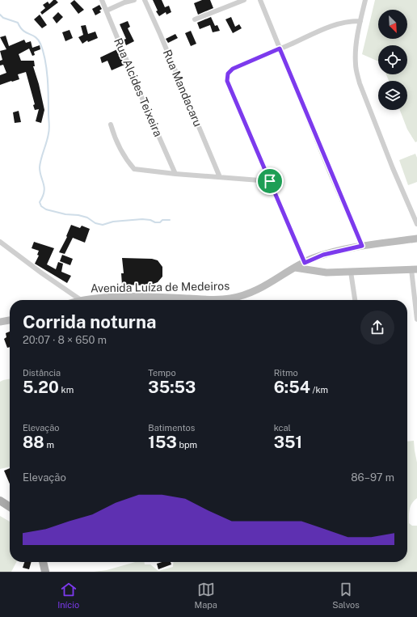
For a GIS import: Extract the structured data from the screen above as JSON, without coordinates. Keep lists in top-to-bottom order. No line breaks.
{"streets":{"street":["Rua Alcides Teixeira","Rua Mandacaru","Avenida Luíza de Medeiros"]},"north":"bottom right","page":{"heading":["Corrida noturna","20:07 · 8 × 650 m"],"stats":[["Distância","5.20 km"],["Tempo","35:53"],["Ritmo","6:54 /km"],["Elevação","88 m"],["Batimentos","153 bpm"],["kcal","351"]],"chart":["Elevação","86–97 m"],"tabs":["Início","Mapa","Salvos"]}}
